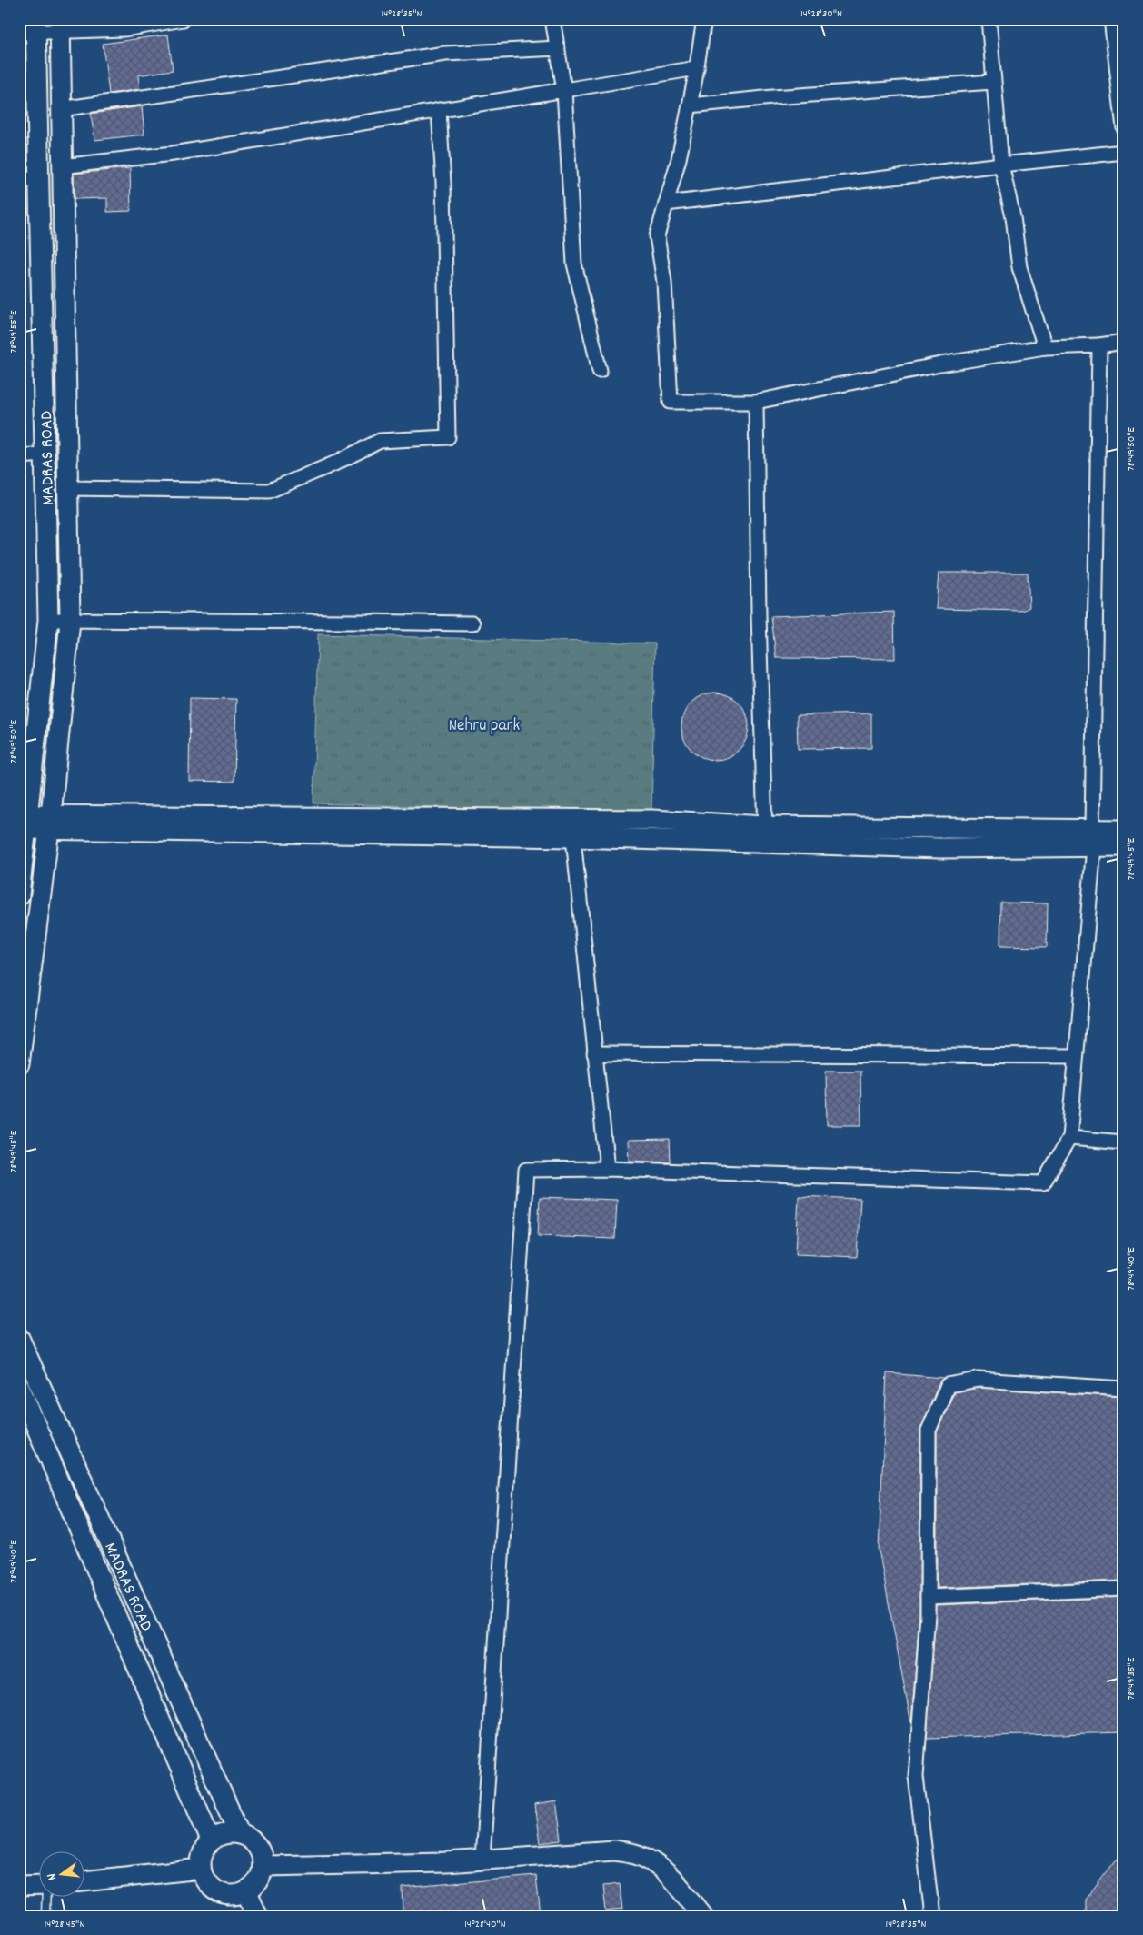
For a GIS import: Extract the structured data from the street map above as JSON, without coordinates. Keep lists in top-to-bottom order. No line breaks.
{"streets":{"main road":["MADRAS ROAD"]},"parks":["Nehru park"],"north":"left","coordinates":["14°28'35\"N","14°28'30\"N","78°49'55\"E","78°49'50\"E","78°49'45\"E","78°49'40\"E","78°49'35\"E","14°28'45\"N","14°28'40\"N"]}
